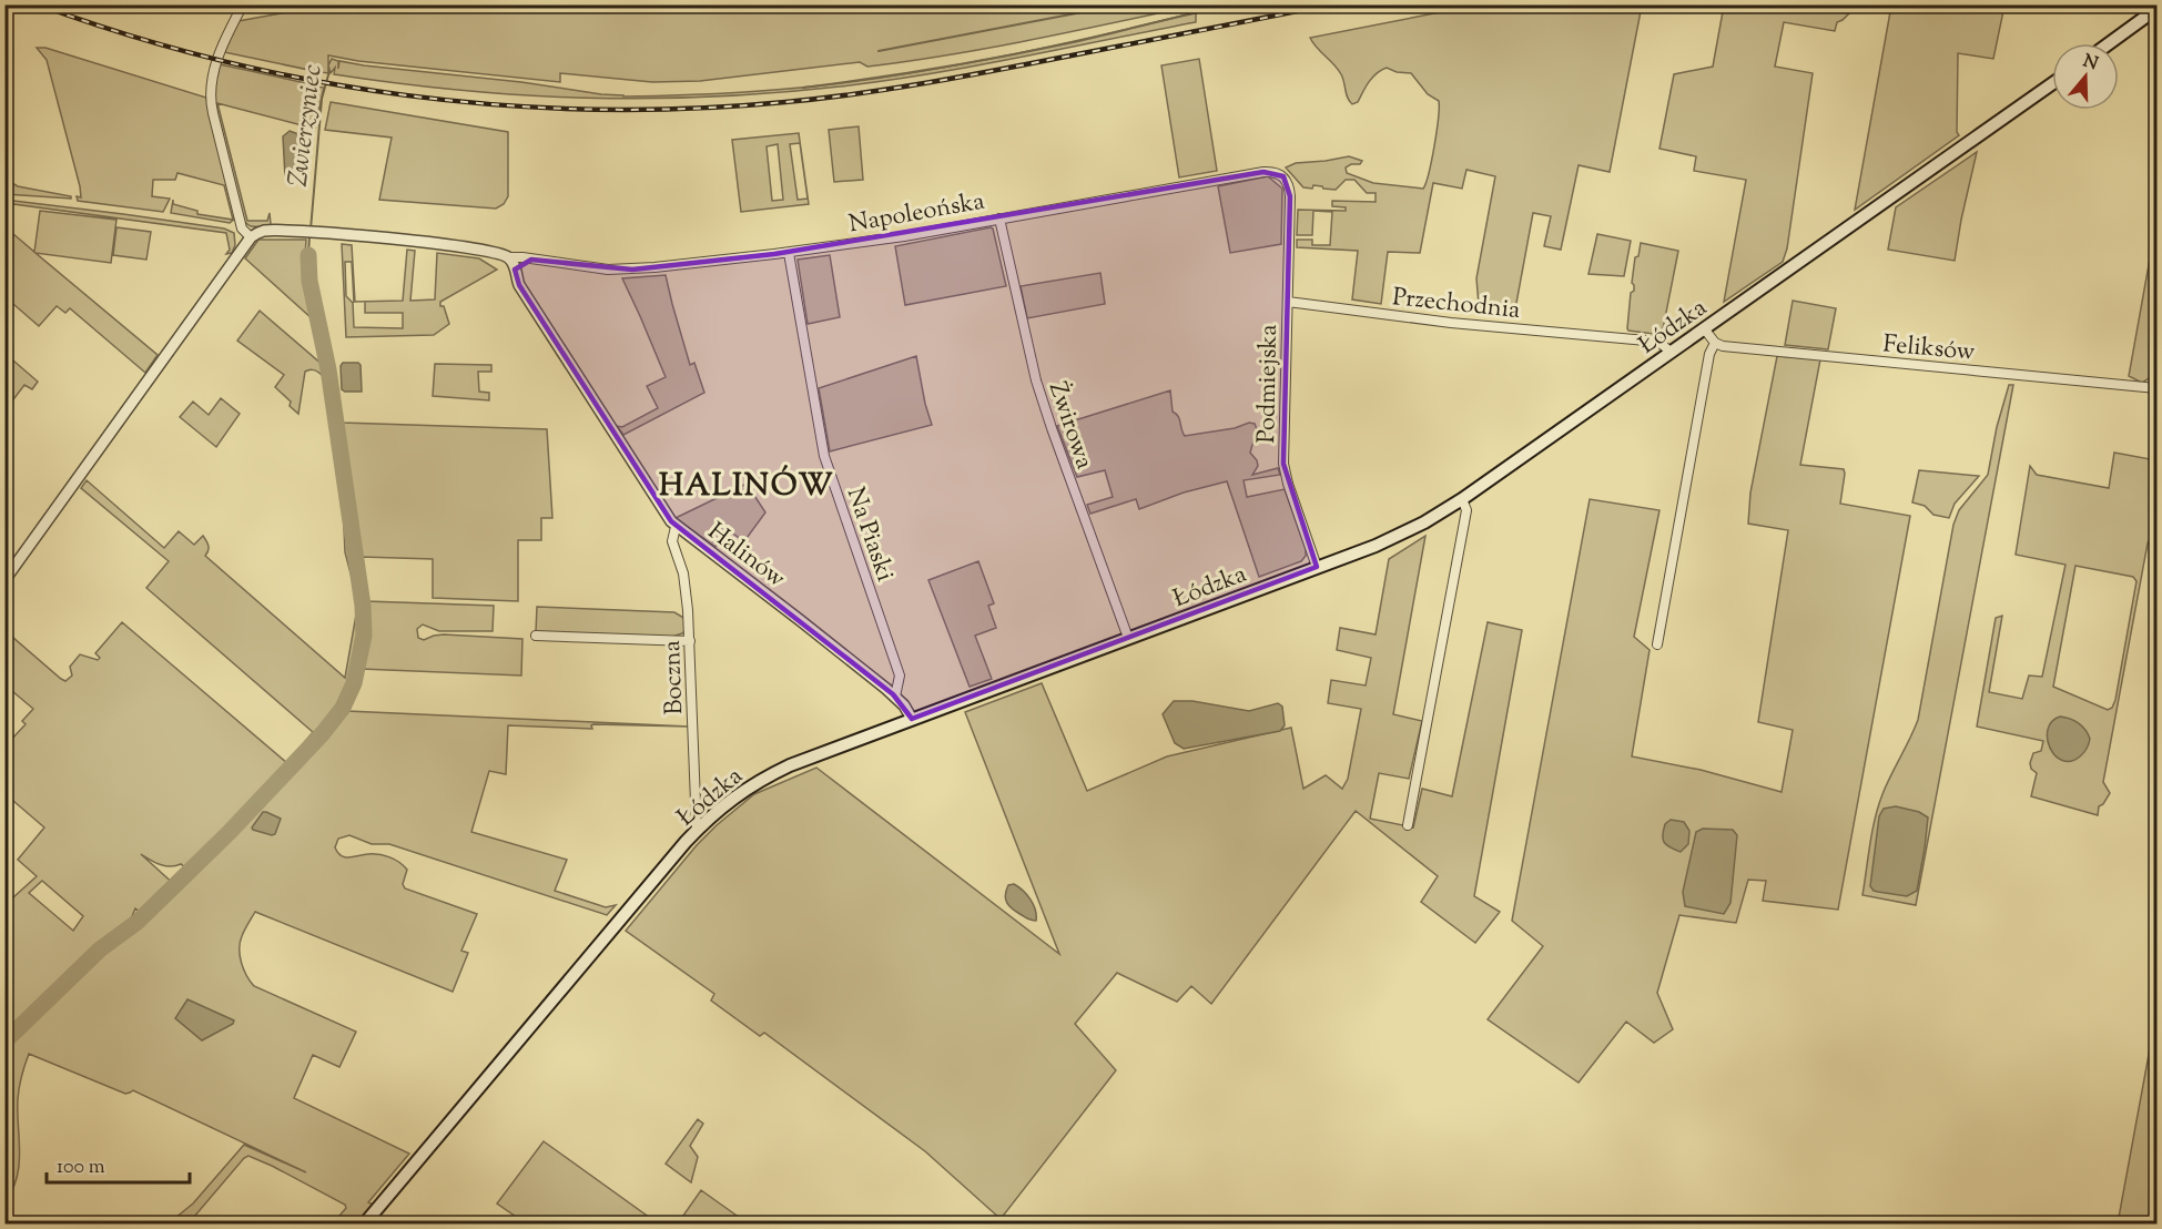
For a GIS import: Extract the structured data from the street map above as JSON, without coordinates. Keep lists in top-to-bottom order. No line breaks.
{"streets":{"main road":["Łódzka"],"street":["Napoleońska","Przechodnia","Feliksów","Podmiejska","Żwirowa","Na Piaski","Halinów","Boczna"]},"crossings":[["Napoleońska","Podmiejska"],["Napoleońska","Żwirowa"],["Napoleońska","Na Piaski"],["Napoleońska","Halinów"],["Przechodnia","Łódzka"],["Przechodnia","Podmiejska"],["Łódzka","Podmiejska"],["Łódzka","Żwirowa"],["Łódzka","Halinów"],["Łódzka","Boczna"],["Na Piaski","Halinów"],["Halinów","Boczna"]],"districts":["HALINÓW"],"water":["Zwierzyniec"],"scale_bar":"100 m","north":"top"}
